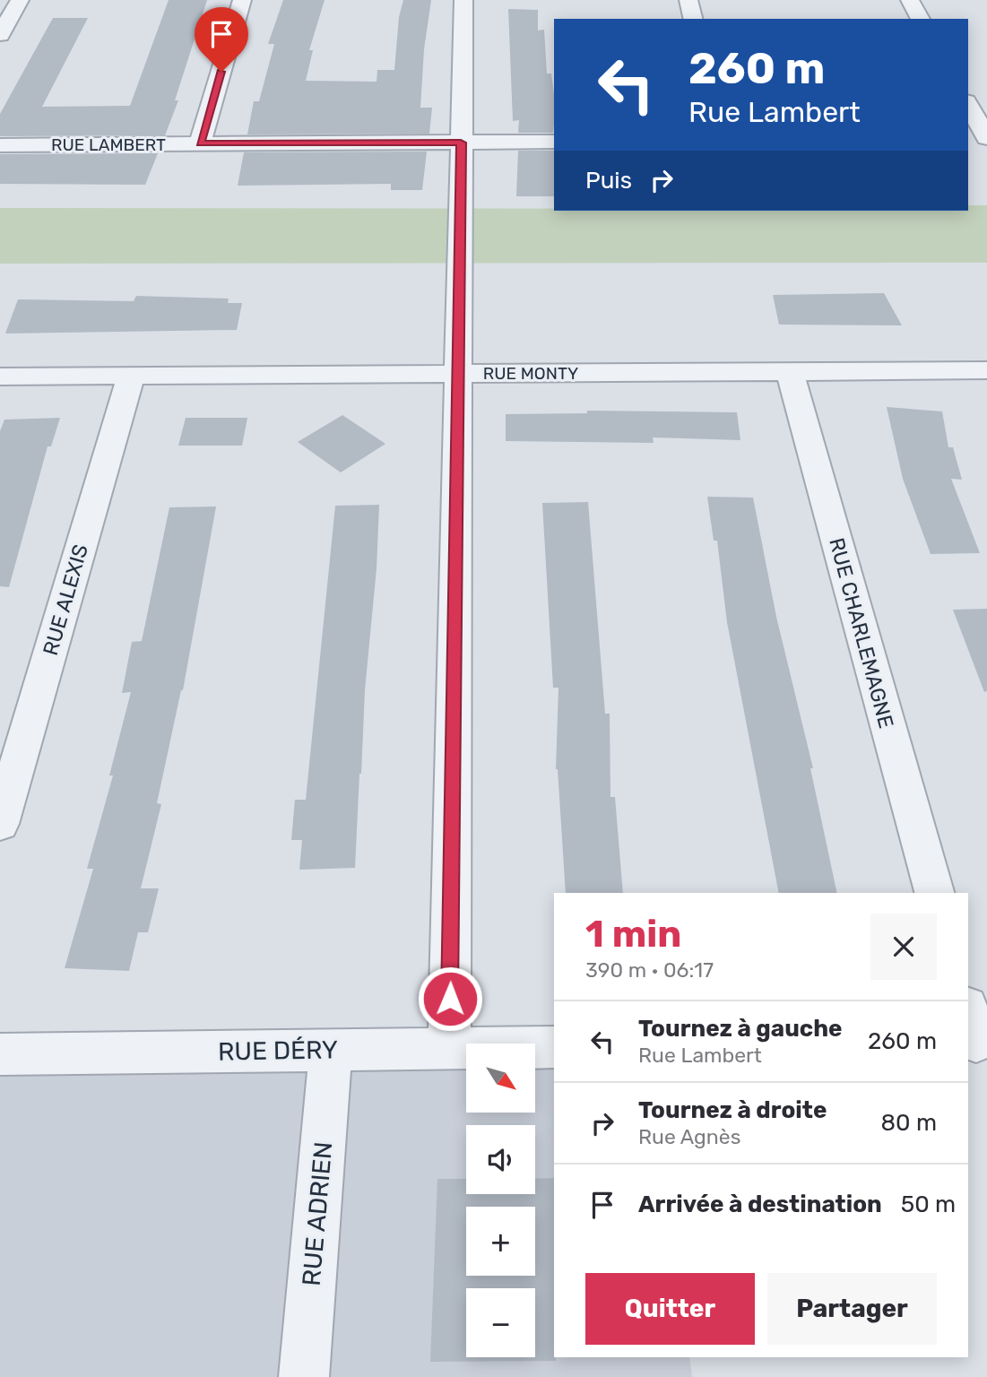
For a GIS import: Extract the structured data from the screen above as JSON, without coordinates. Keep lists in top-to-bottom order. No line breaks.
{"streets":{"street":["RUE LAMBERT","RUE MONTY","RUE ALEXIS","RUE CHARLEMAGNE","RUE DÉRY","RUE ADRIEN"]},"crossings":[["RUE MONTY","RUE ALEXIS"],["RUE MONTY","RUE CHARLEMAGNE"],["RUE DÉRY","RUE ADRIEN"]],"north":"bottom right","page":{"turn":["260 m","Rue Lambert"],"then":"Puis","heading":["1 min","390 m · 06:17"],"list":[{"name":"Tournez à gauche","note":"Rue Lambert","value":"260 m"},{"name":"Tournez à droite","note":"Rue Agnès","value":"80 m"},{"name":"Arrivée à destination","value":"50 m"}],"map_buttons":["+","−"],"buttons":["Quitter","Partager"]}}
